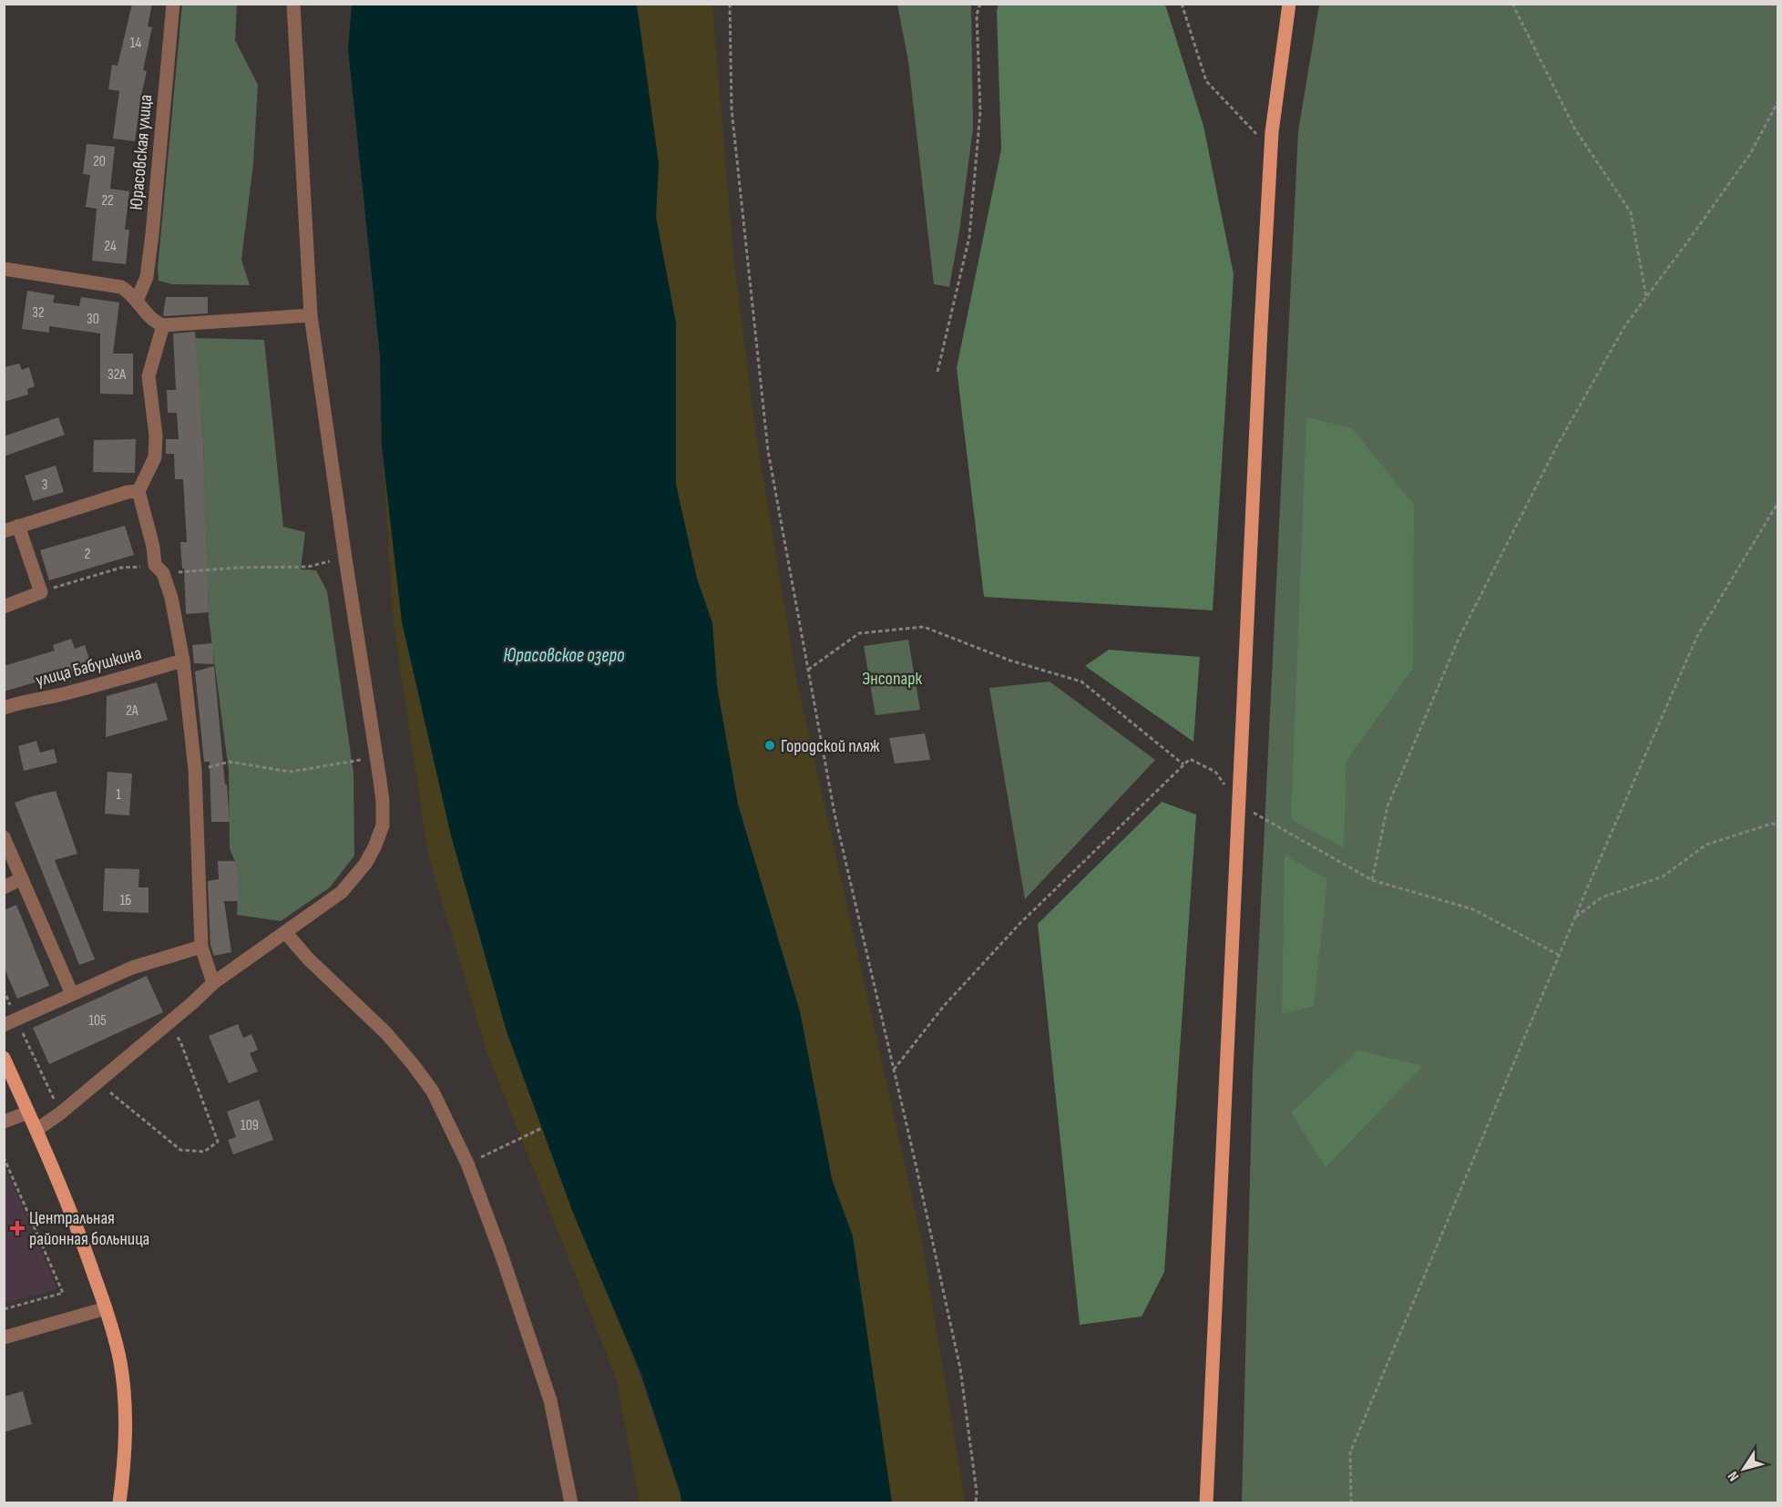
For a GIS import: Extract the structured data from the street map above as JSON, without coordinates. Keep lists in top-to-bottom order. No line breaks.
{"streets":{"street":["Юрасовская улица","улица Бабушкина"]},"water":["Юрасовское озеро"],"parks":["Энсопарк"],"places":{"other":["Городской пляж"],"health":["Центральная районная больница"]},"house_numbers":["14","20","22","24","32","30","32А","3","2","2А","1","1Б","105","109"],"north":"bottom left"}
